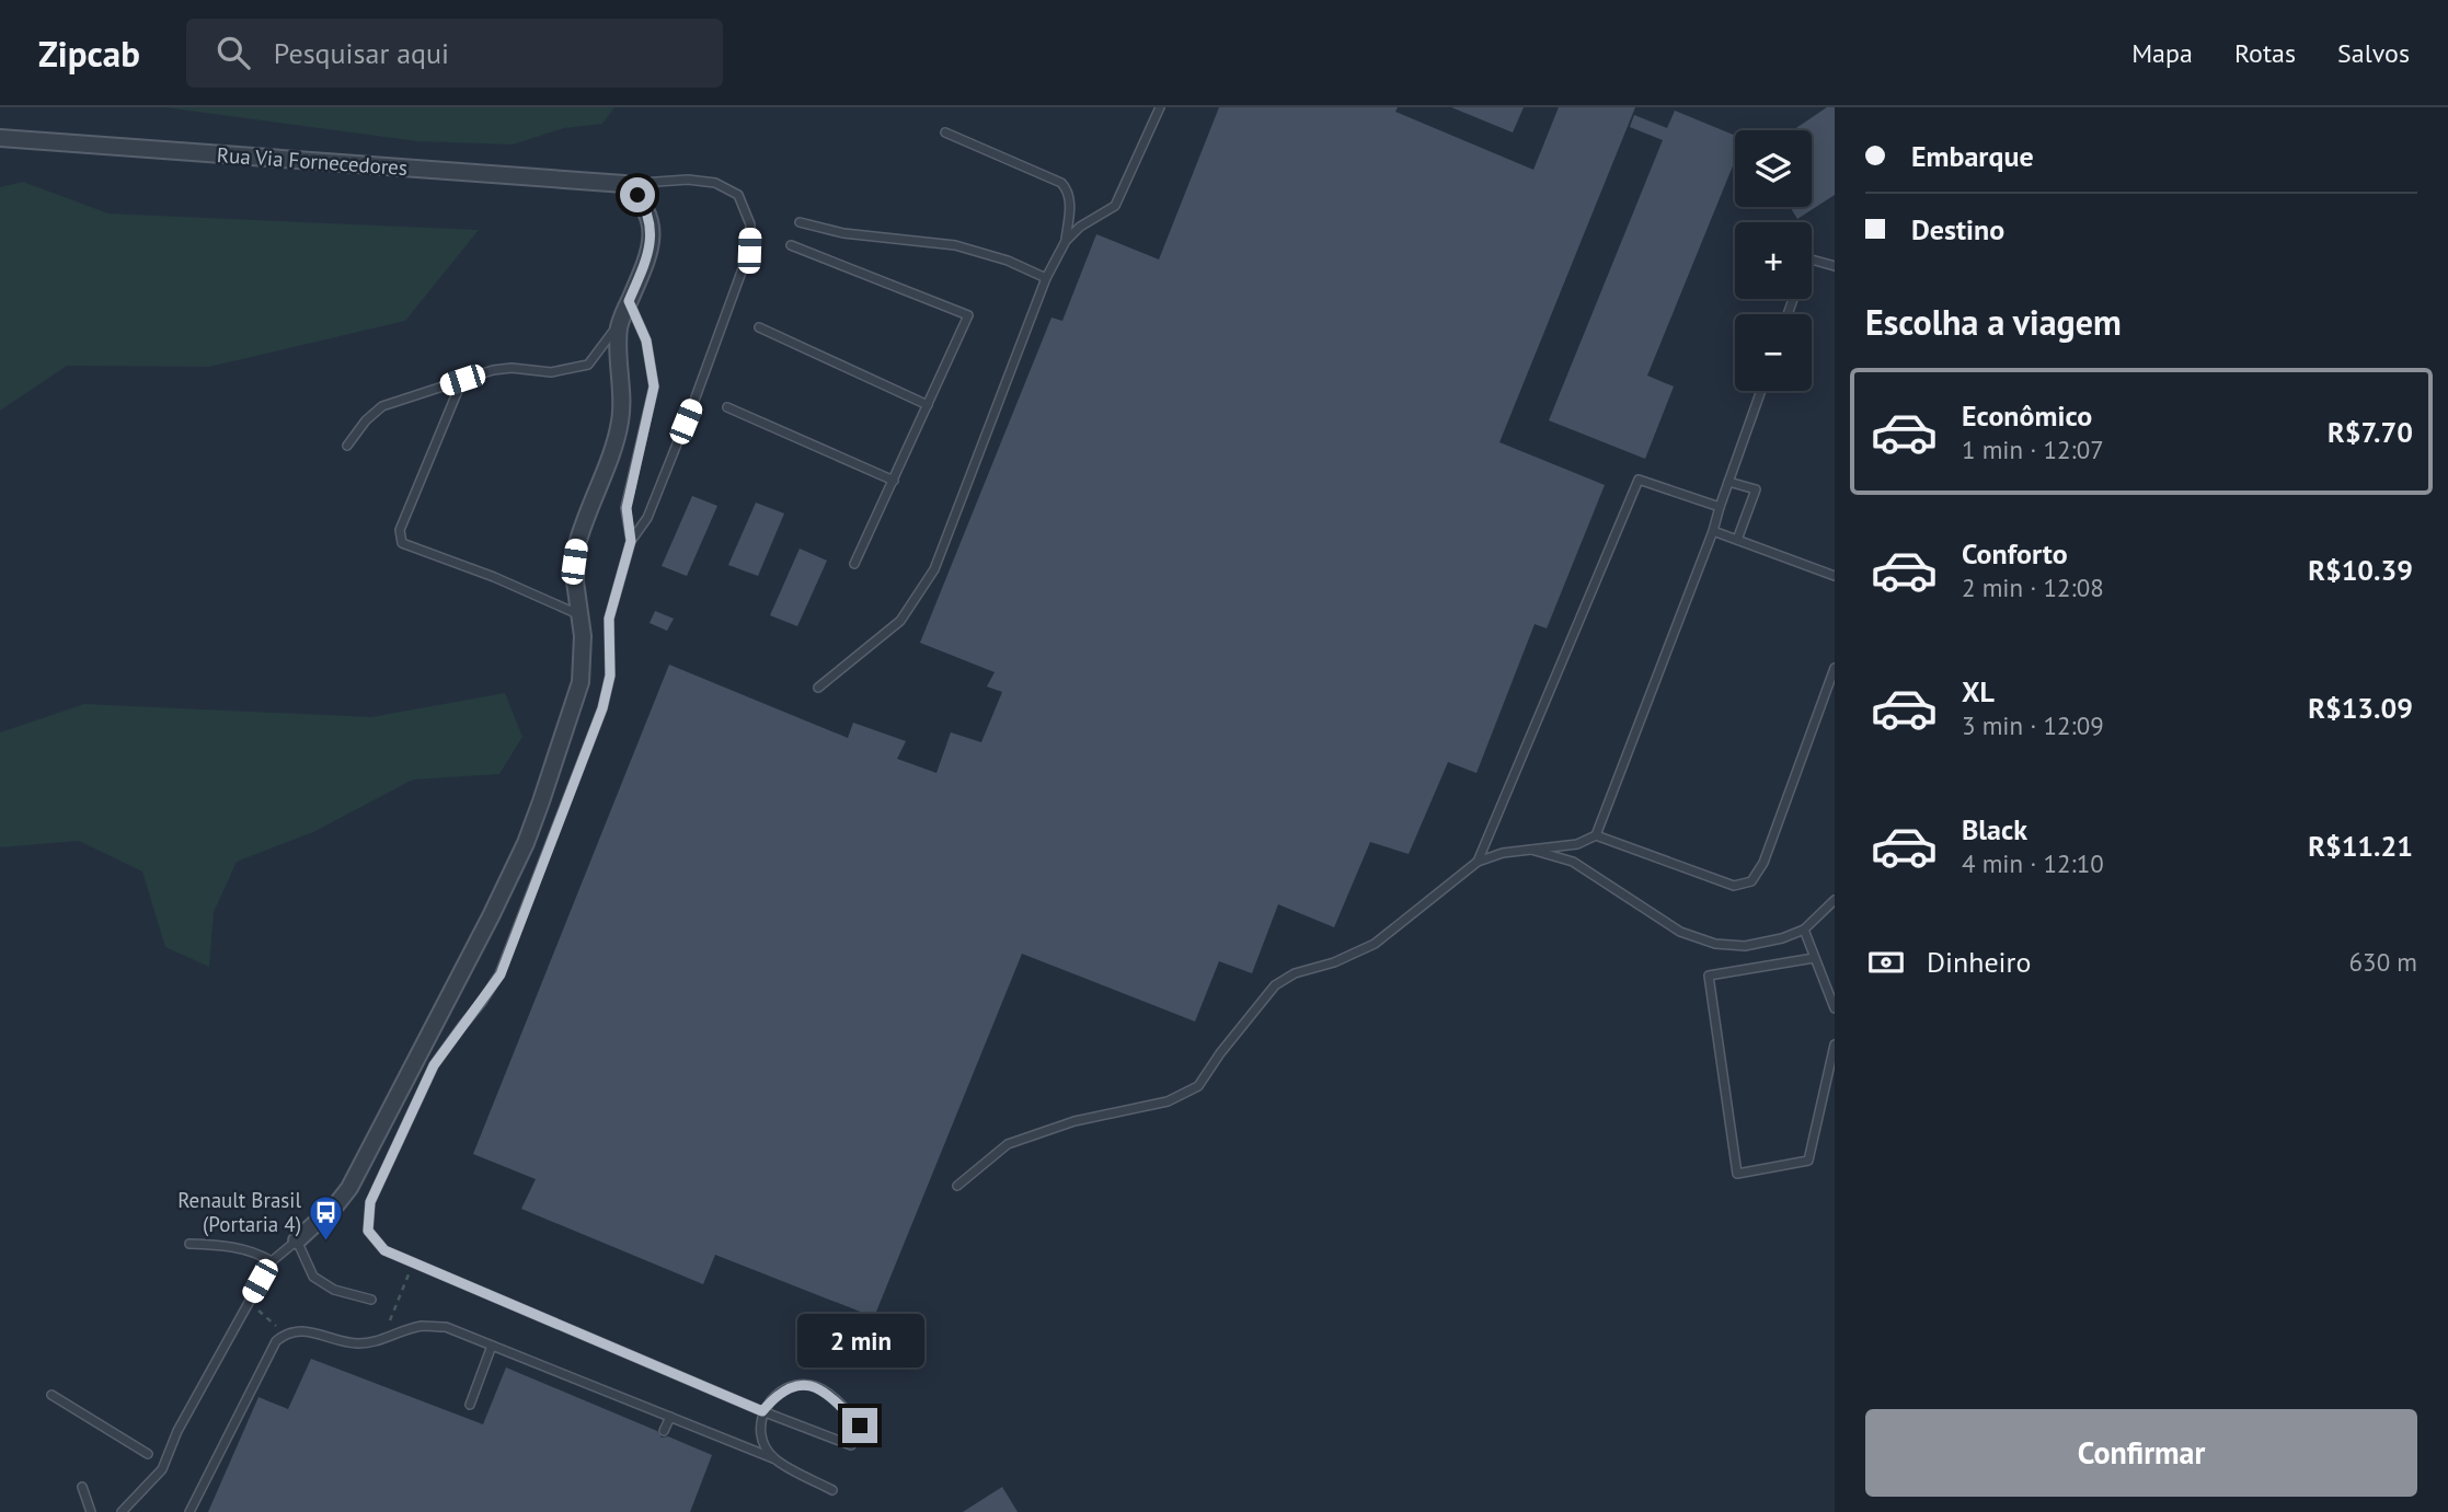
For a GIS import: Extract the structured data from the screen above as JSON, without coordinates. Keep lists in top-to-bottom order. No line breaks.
{"streets":{"street":["Rua Via Fornecedores"]},"places":{"bus stop":["Renault Brasil (Portaria 4)"]},"page":{"header":"Zipcab","search":"Pesquisar aqui","nav":["Mapa","Rotas","Salvos"],"banner":["Embarque","Destino"],"map_buttons":["+","−"],"heading":"Escolha a viagem","list":[{"name":"Econômico","note":"1 min · 12:07","value":"R$7.70"},{"name":"Conforto","note":"2 min · 12:08","value":"R$10.39"},{"name":"XL","note":"3 min · 12:09","value":"R$13.09"},{"name":"Black","note":"4 min · 12:10","value":"R$11.21"}],"pay":["Dinheiro","630 m"],"bubble":"2 min","buttons":"Confirmar"}}
